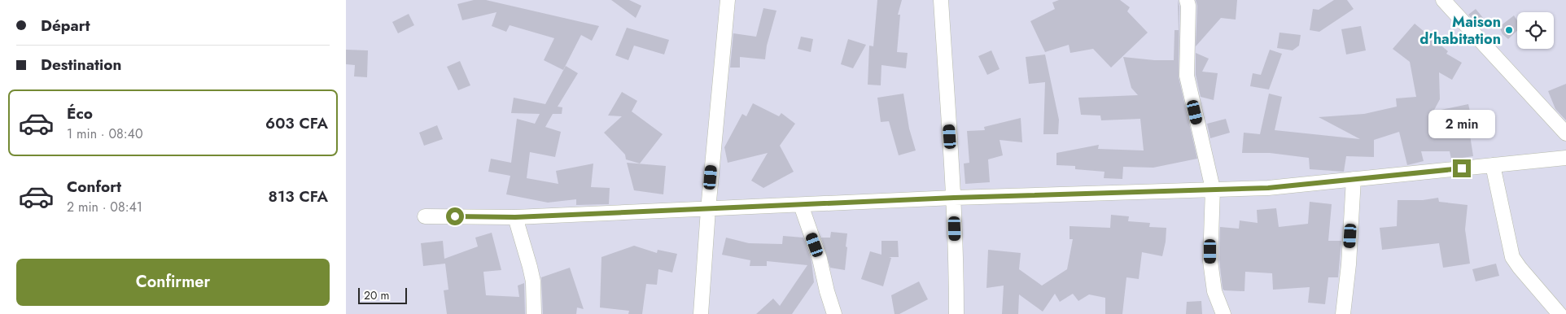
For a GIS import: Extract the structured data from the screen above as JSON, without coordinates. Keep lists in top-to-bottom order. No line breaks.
{"places":["Maison d'habitation"],"scale_bar":"20 m","page":{"banner":["Départ","Destination"],"list":[{"name":"Éco","note":"1 min · 08:40","value":"603 CFA"},{"name":"Confort","note":"2 min · 08:41","value":"813 CFA"}],"bubble":"2 min","buttons":"Confirmer","scale":"20 m"}}
